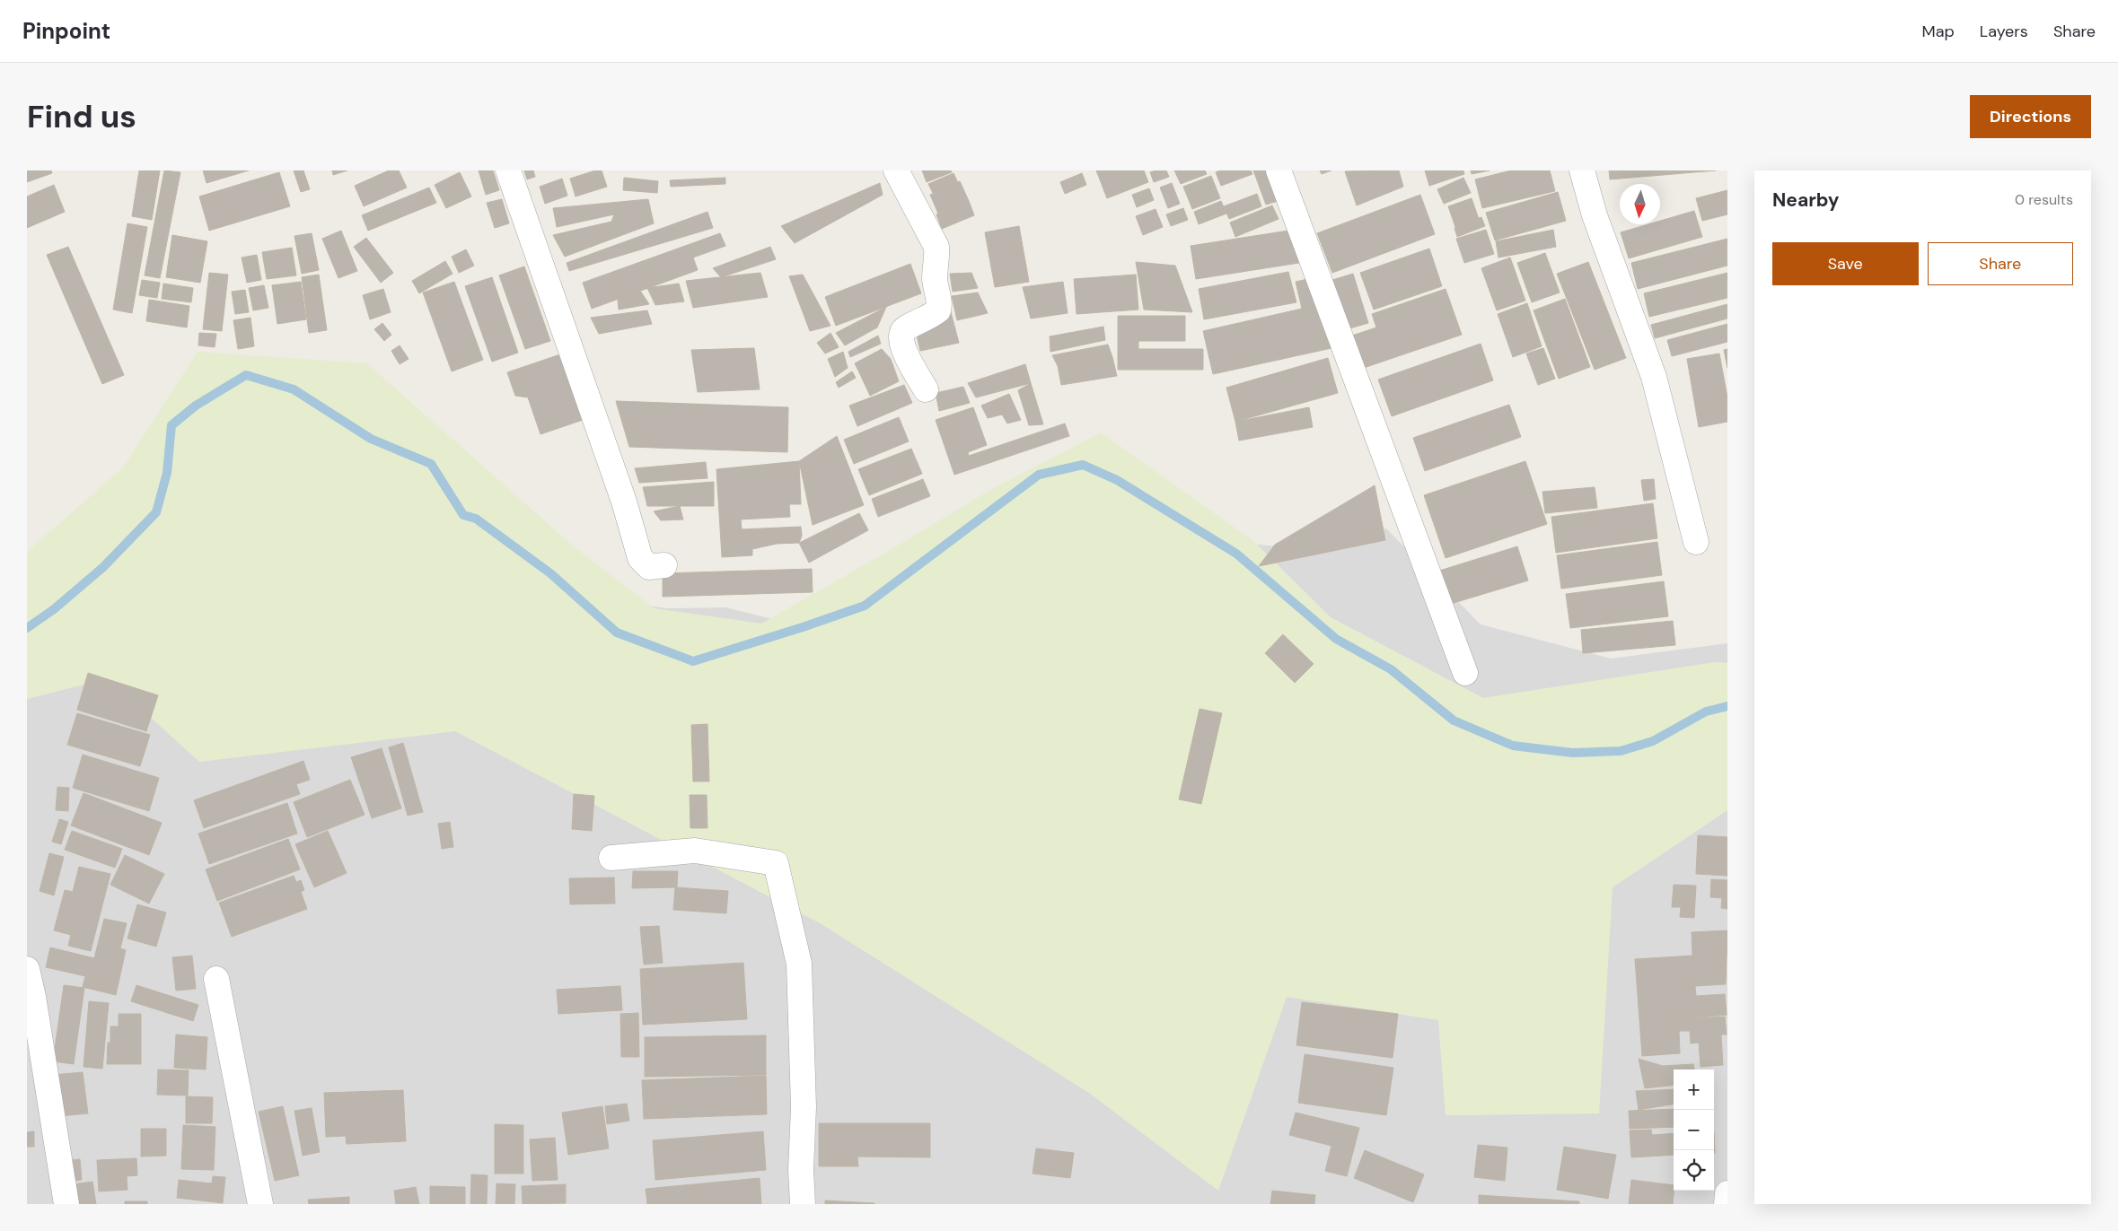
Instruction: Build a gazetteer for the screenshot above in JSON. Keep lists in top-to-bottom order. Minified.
{"north":"bottom","page":{"header":"Pinpoint","nav":["Map","Layers","Share"],"buttons":["Directions",["Save","Share"]],"title":"Find us","heading":["Nearby","0 results"],"map_buttons":["+","−"]}}
